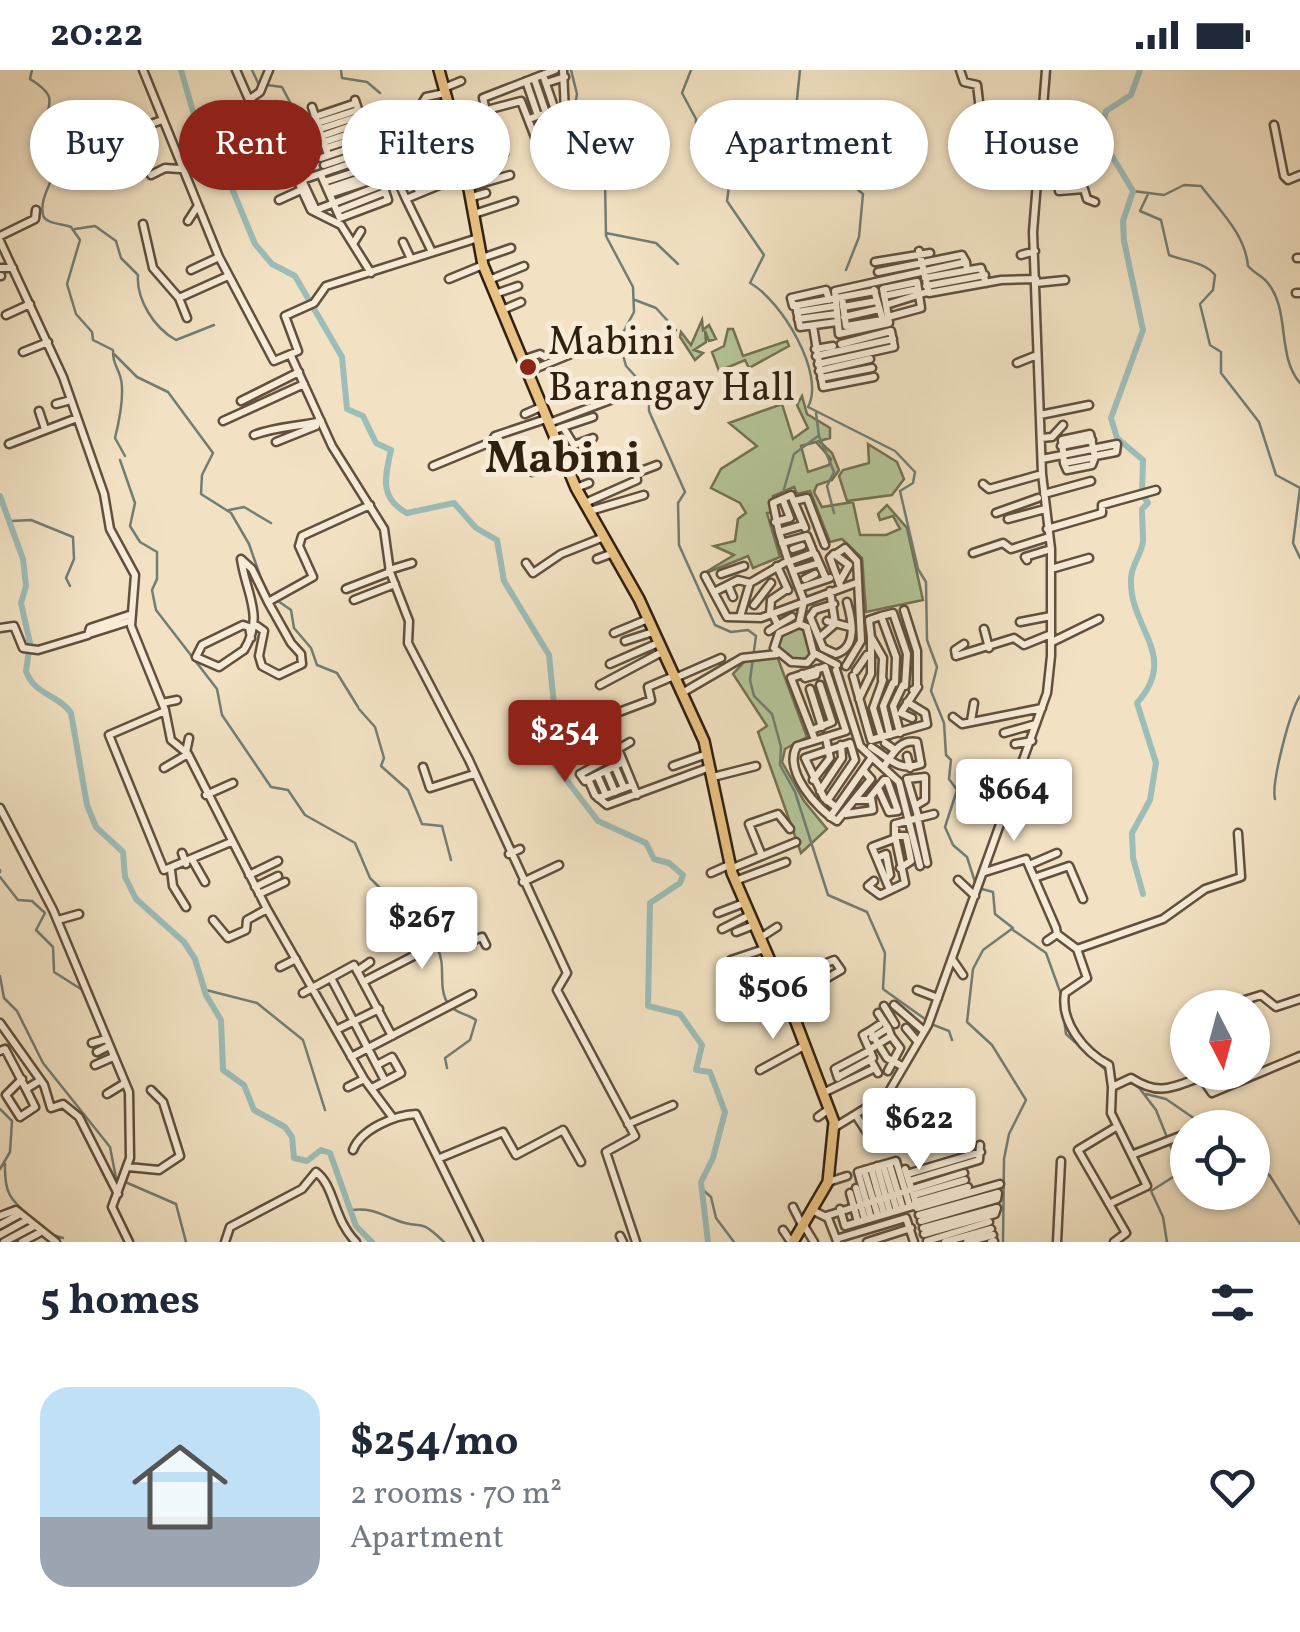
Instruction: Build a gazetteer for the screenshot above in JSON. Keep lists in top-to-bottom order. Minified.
{"districts":["Mabini"],"places":["Mabini Barangay Hall"],"north":"bottom","page":{"status":"20:22","chip":["Buy","Rent","Filters","New","Apartment","House"],"price":["$254","$664","$267","$506","$622"],"heading":"5 homes","list":[{"name":"$254/mo","note":"2 rooms · 70 m² · Apartment"}]}}
